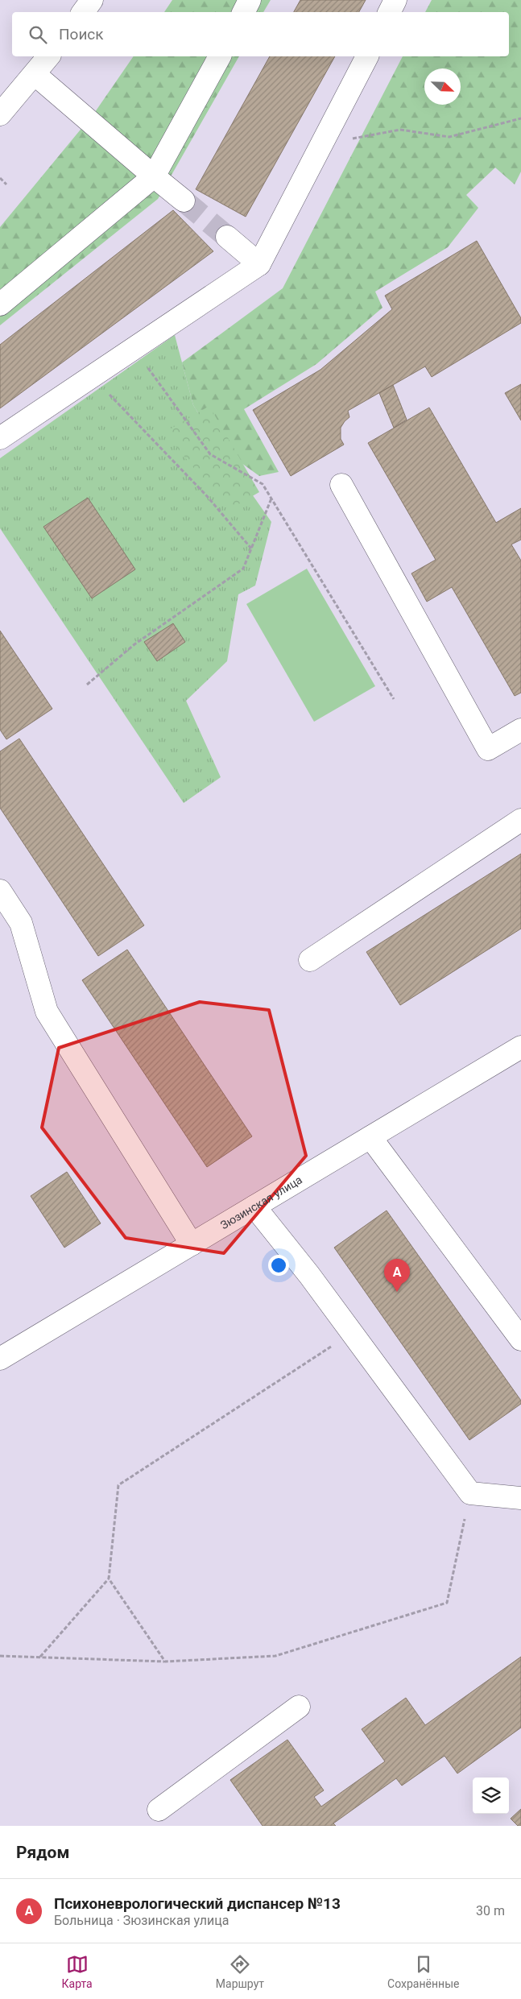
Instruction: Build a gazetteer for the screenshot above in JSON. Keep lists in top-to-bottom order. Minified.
{"streets":{"street":["Зюзинская улица"]},"north":"bottom right","page":{"search":"Поиск","pins":"A","heading":"Рядом","list":[{"mark":"A","name":"Психоневрологический диспансер №13","note":"Больница · Зюзинская улица","value":"30 m"}],"nav":["Карта","Маршрут","Сохранённые"]}}
